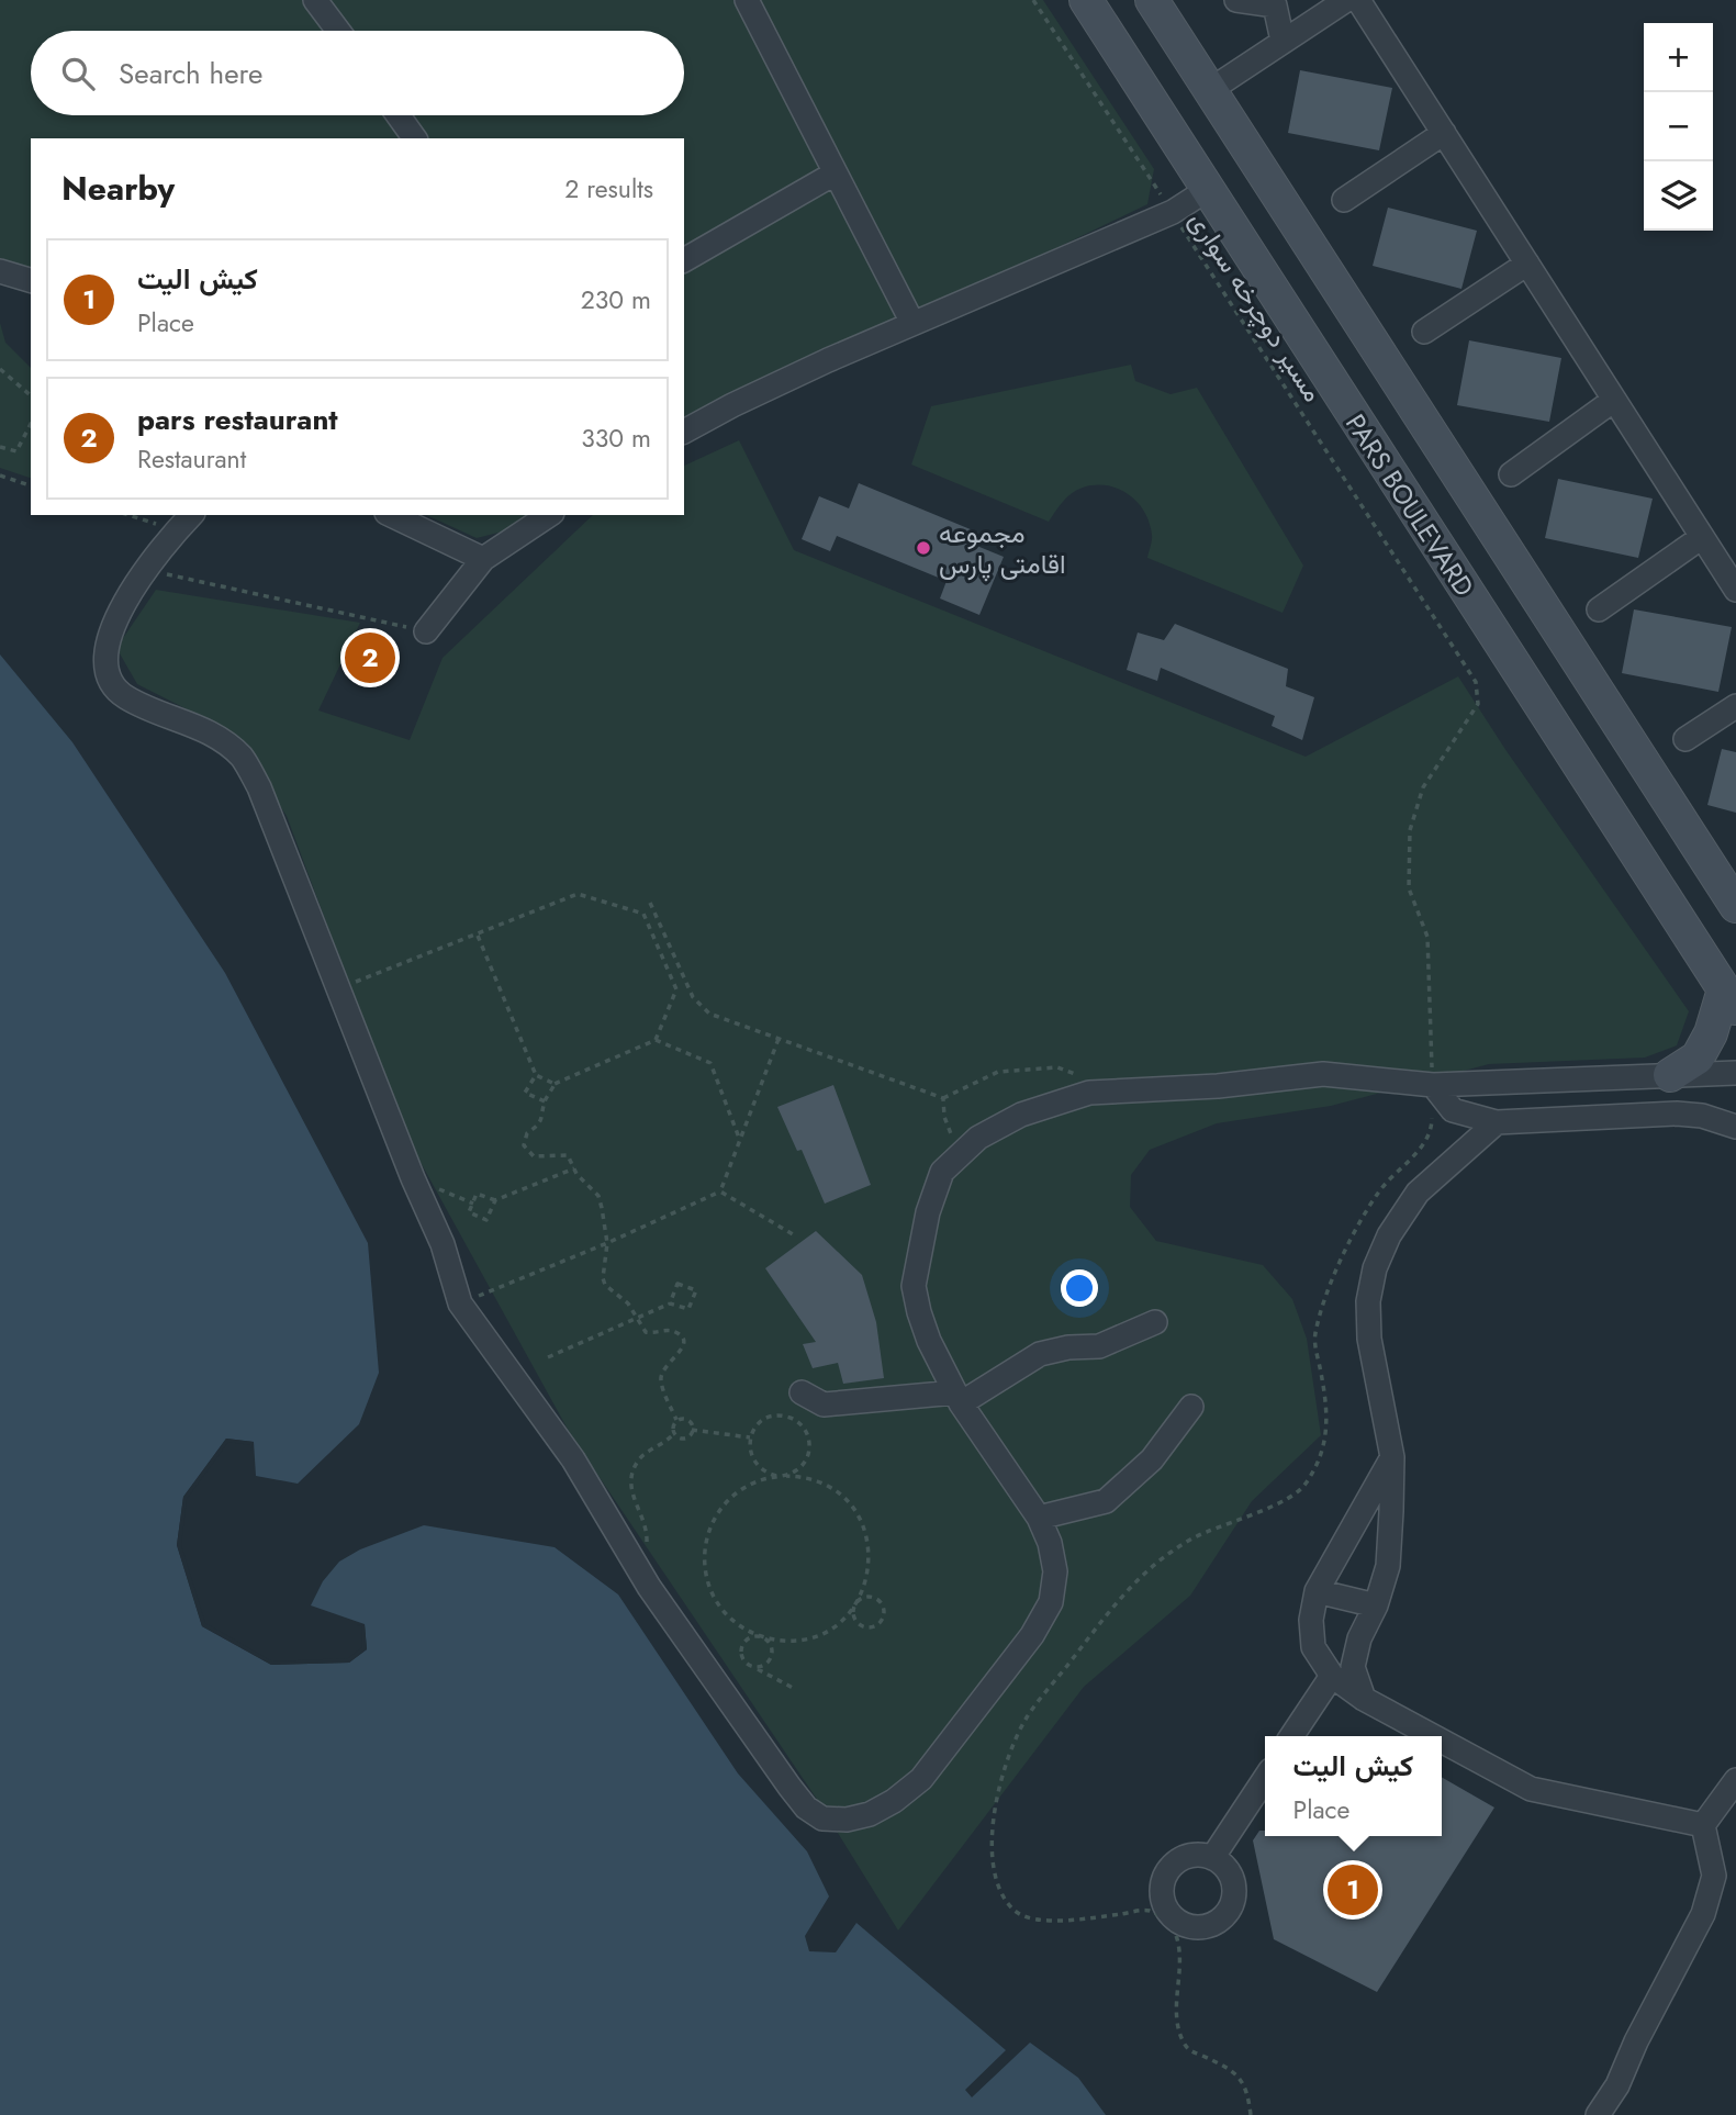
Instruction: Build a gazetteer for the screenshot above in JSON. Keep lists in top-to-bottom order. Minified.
{"streets":{"main road":["PARS BOULEVARD"],"path":["مسیر دوچرخه سواری"]},"places":["مجموعه اقامتی پارس"],"page":{"map_buttons":["+","−"],"search":"Search here","heading":["Nearby","2 results"],"list":[{"mark":"1","name":"کیش الیت","note":"Place","value":"230 m"},{"mark":"2","name":"pars restaurant","note":"Restaurant","value":"330 m"}],"pins":["2","1"],"popup":["کیش الیت","Place"]}}
